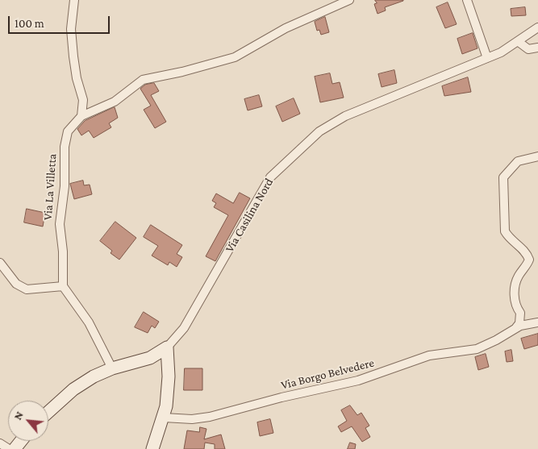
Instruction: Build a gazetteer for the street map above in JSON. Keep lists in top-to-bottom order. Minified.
{"streets":{"street":["Via La Villetta","Via Casilina Nord","Via Borgo Belvedere"]},"scale_bar":"100 m","north":"top left"}
